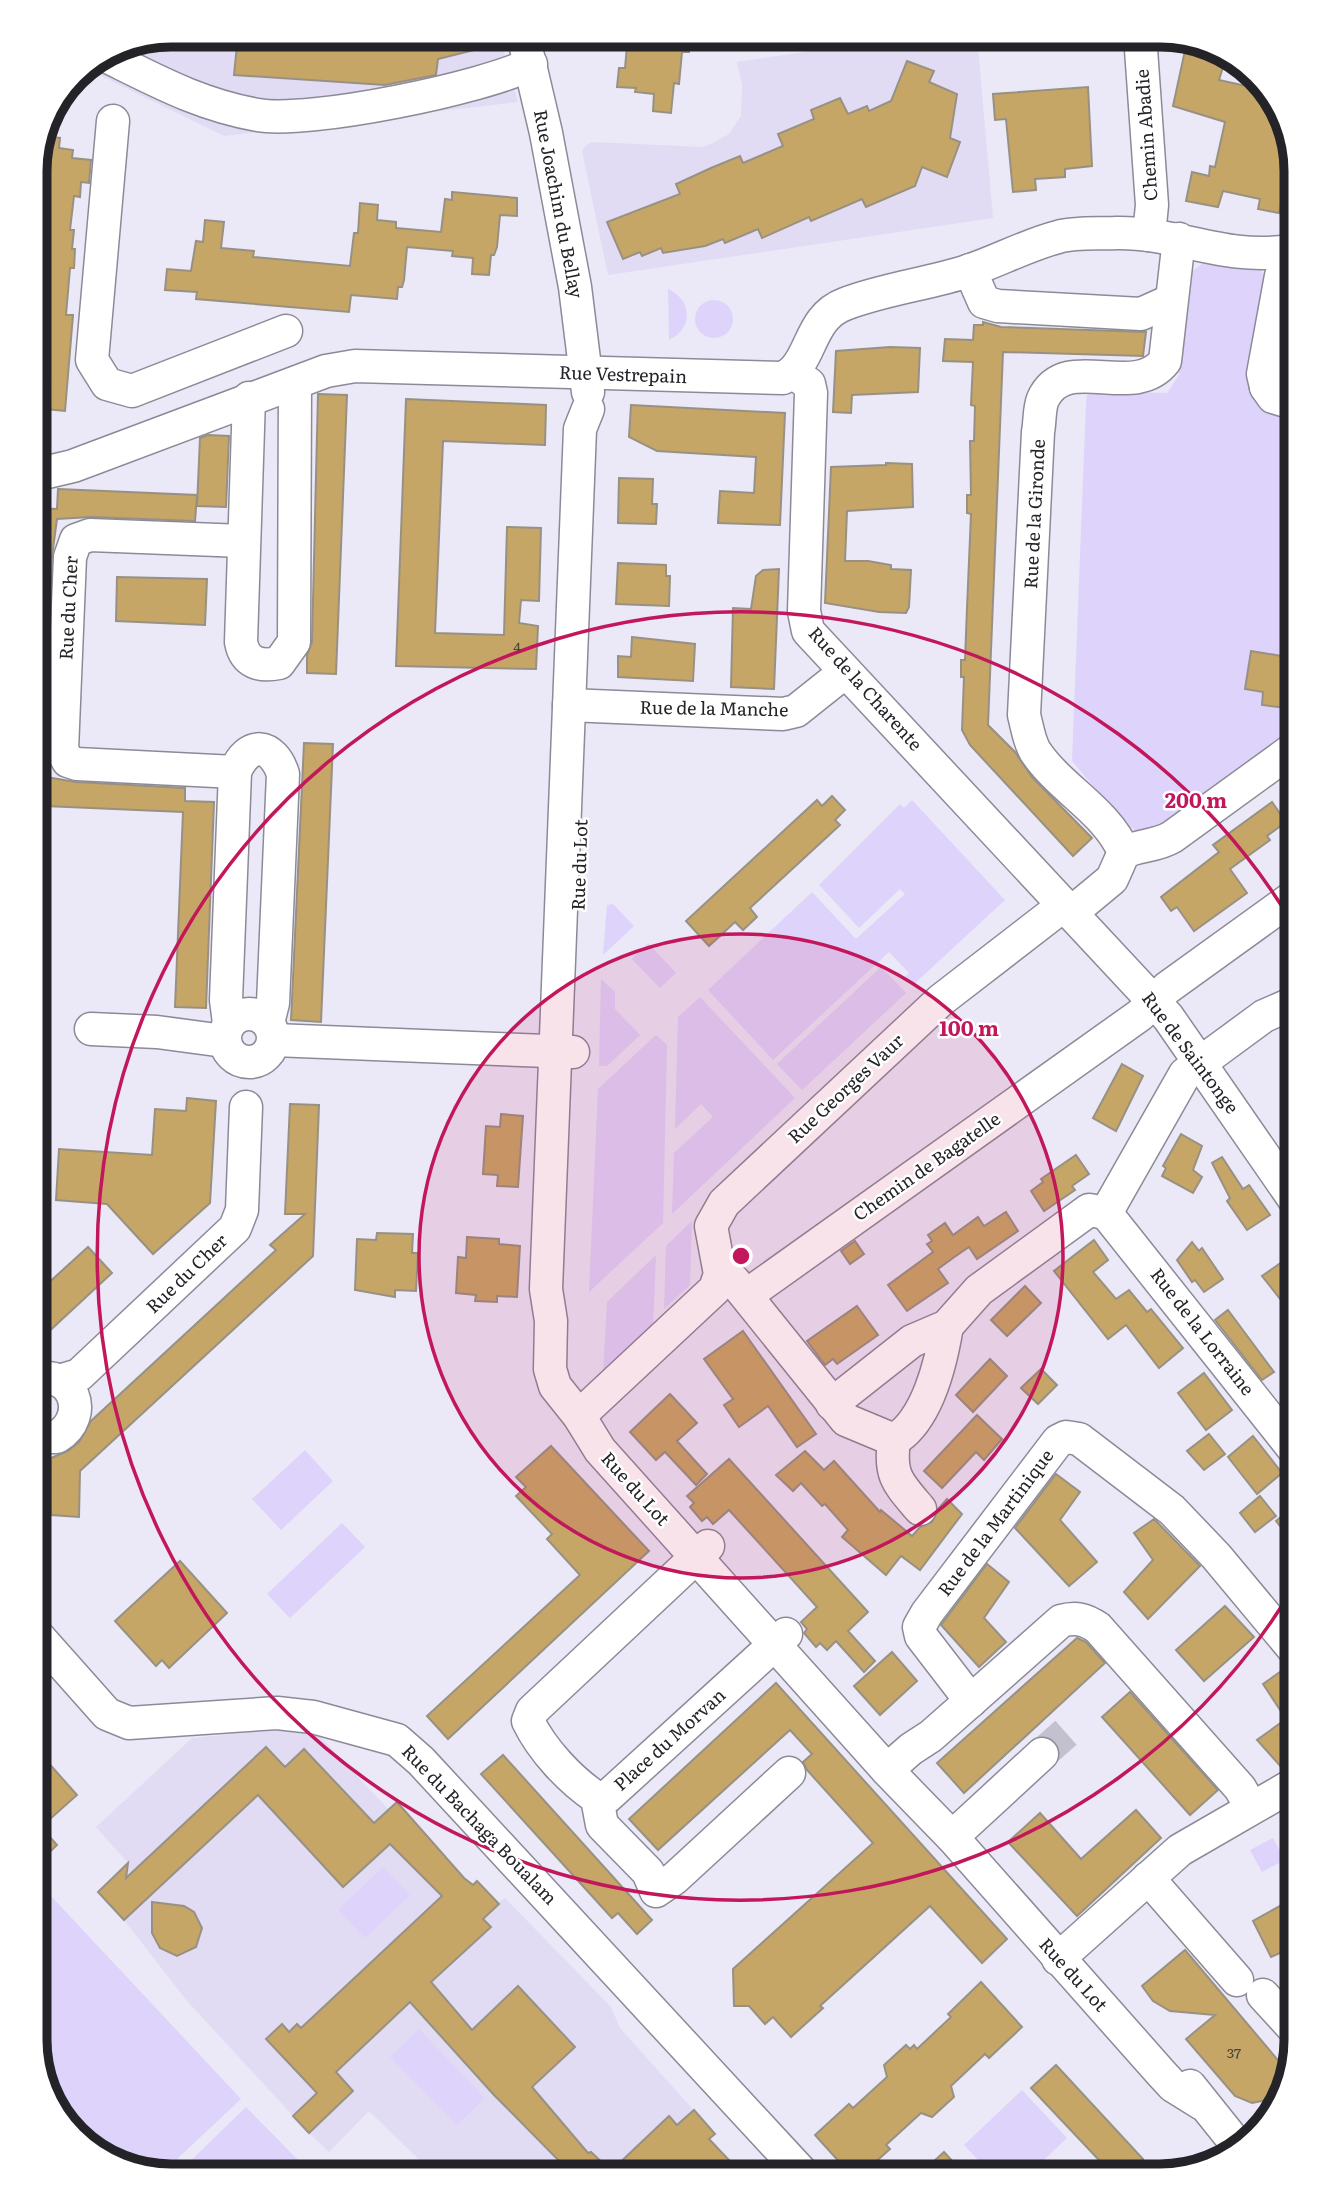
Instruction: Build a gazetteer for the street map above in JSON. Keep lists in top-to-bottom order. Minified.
{"streets":{"street":["Chemin Abadie","Rue Joachim du Bellay","Rue Vestrepain","Rue de la Gironde","Rue du Cher","Rue de la Charente","Rue de la Manche","Rue du Lot","Rue de Saintonge","Rue Georges Vaur","Chemin de Bagatelle","Rue de la Lorraine","Rue de la Martinique","Place du Morvan","Rue du Bachaga Boualam"]},"crossings":[["Chemin Abadie","Rue de la Gironde"],["Rue Joachim du Bellay","Rue Vestrepain"],["Rue Joachim du Bellay","Rue du Lot"],["Rue Vestrepain","Rue de la Charente"],["Rue Vestrepain","Rue du Lot"],["Rue de la Gironde","Rue Georges Vaur"],["Rue de la Charente","Rue de la Manche"],["Rue de la Charente","Rue de Saintonge"],["Rue de la Charente","Rue Georges Vaur"],["Rue de la Manche","Rue du Lot"],["Rue du Lot","Place du Morvan"],["Rue de Saintonge","Rue Georges Vaur"],["Rue de Saintonge","Chemin de Bagatelle"]],"house_numbers":["4","37"],"rings":["200 m","100 m"]}
